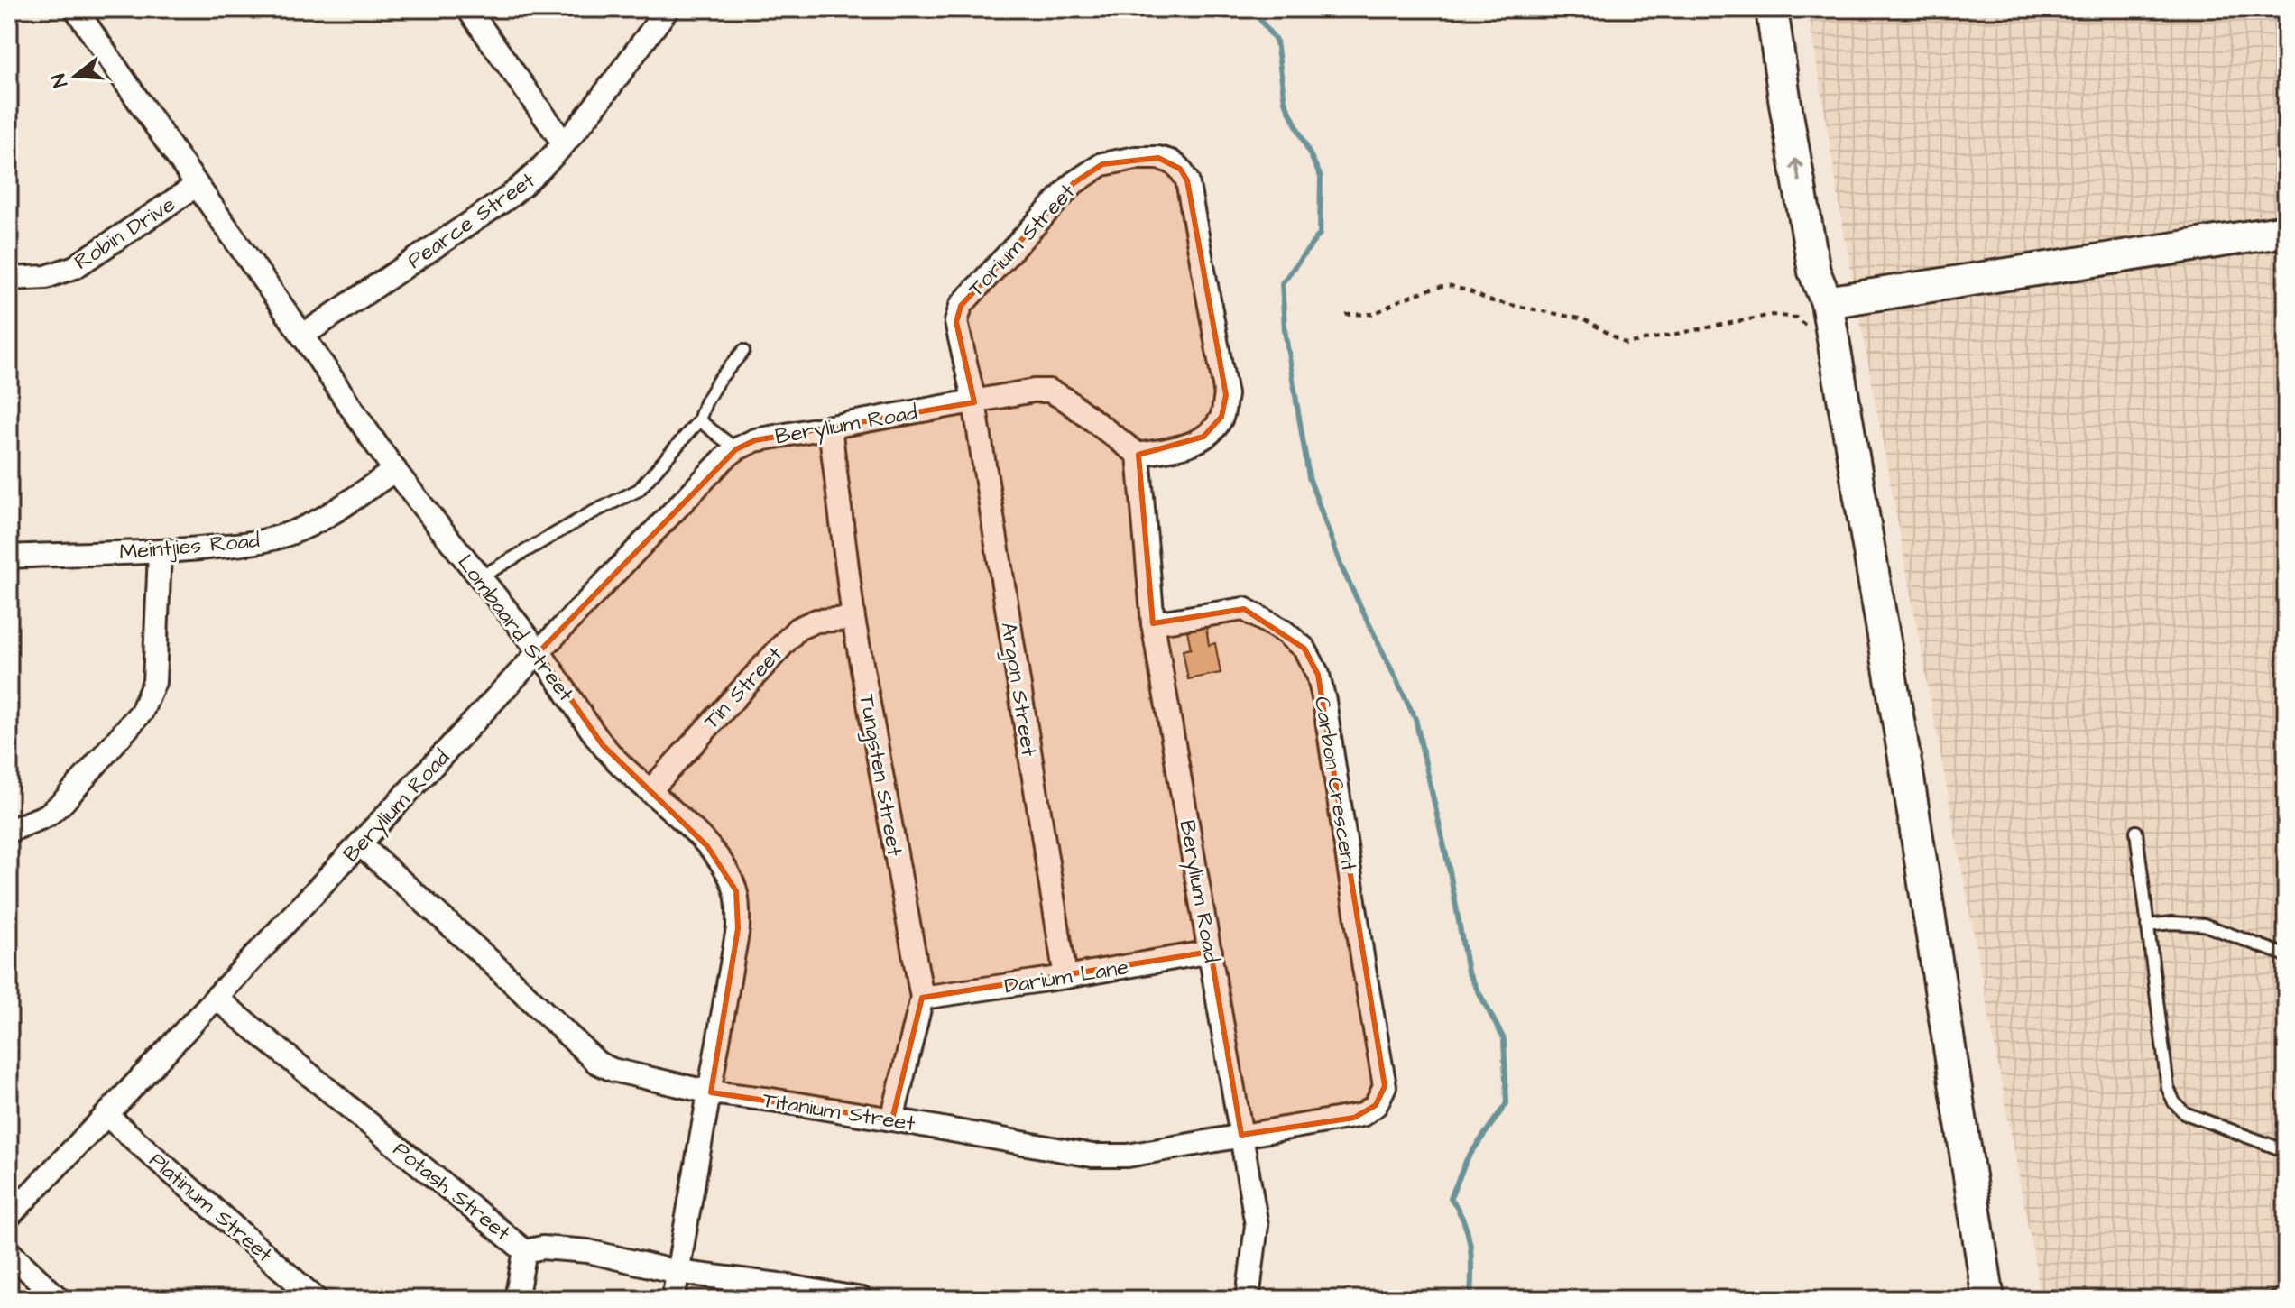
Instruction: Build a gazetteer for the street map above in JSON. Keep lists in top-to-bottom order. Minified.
{"streets":{"street":["Pearce Street","Robin Drive","Torium Street","Berylium Road","Meintjies Road","Lombaard Street","Tin Street","Argon Street","Tungsten Street","Carbon Crescent","Darium Lane","Titanium Street","Potash Street","Platinum Street"]},"crossings":[["Pearce Street","Lombaard Street"],["Robin Drive","Lombaard Street"],["Torium Street","Berylium Road"],["Torium Street","Argon Street"],["Berylium Road","Lombaard Street"],["Berylium Road","Argon Street"],["Berylium Road","Tungsten Street"],["Berylium Road","Carbon Crescent"],["Berylium Road","Darium Lane"],["Berylium Road","Titanium Street"],["Berylium Road","Potash Street"],["Berylium Road","Platinum Street"],["Meintjies Road","Lombaard Street"],["Lombaard Street","Tin Street"],["Lombaard Street","Titanium Street"],["Lombaard Street","Potash Street"],["Tin Street","Tungsten Street"],["Argon Street","Darium Lane"],["Tungsten Street","Darium Lane"],["Tungsten Street","Titanium Street"],["Carbon Crescent","Titanium Street"]],"north":"left"}
